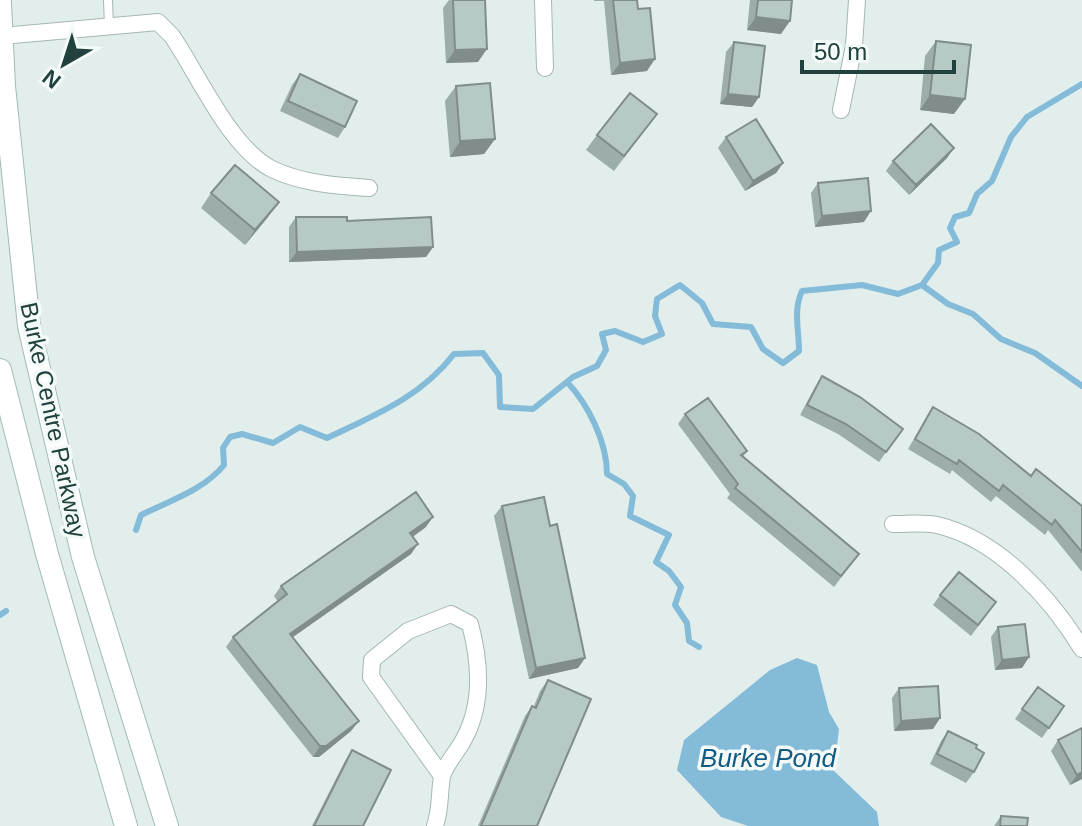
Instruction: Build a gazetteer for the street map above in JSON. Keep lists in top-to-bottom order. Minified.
{"streets":{"main road":["Burke Centre Parkway"]},"water":["Burke Pond"],"scale_bar":"50 m","north":"bottom left"}
